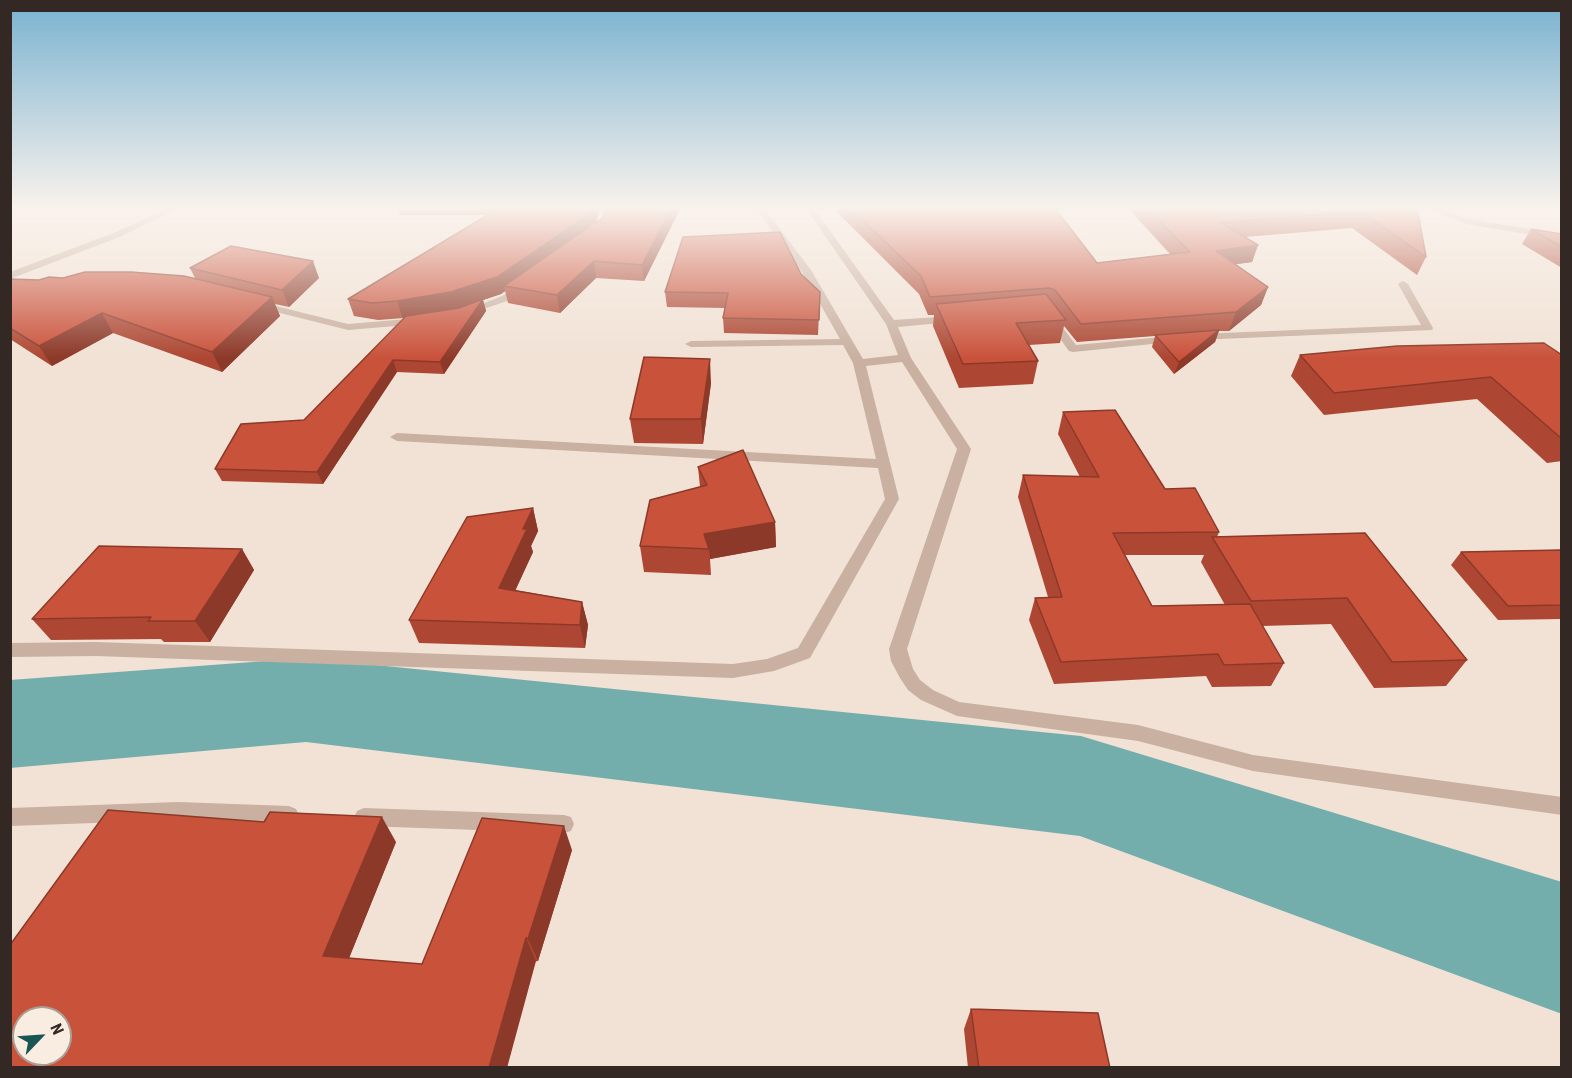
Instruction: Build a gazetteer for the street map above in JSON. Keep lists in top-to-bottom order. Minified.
{"north":"top right"}
